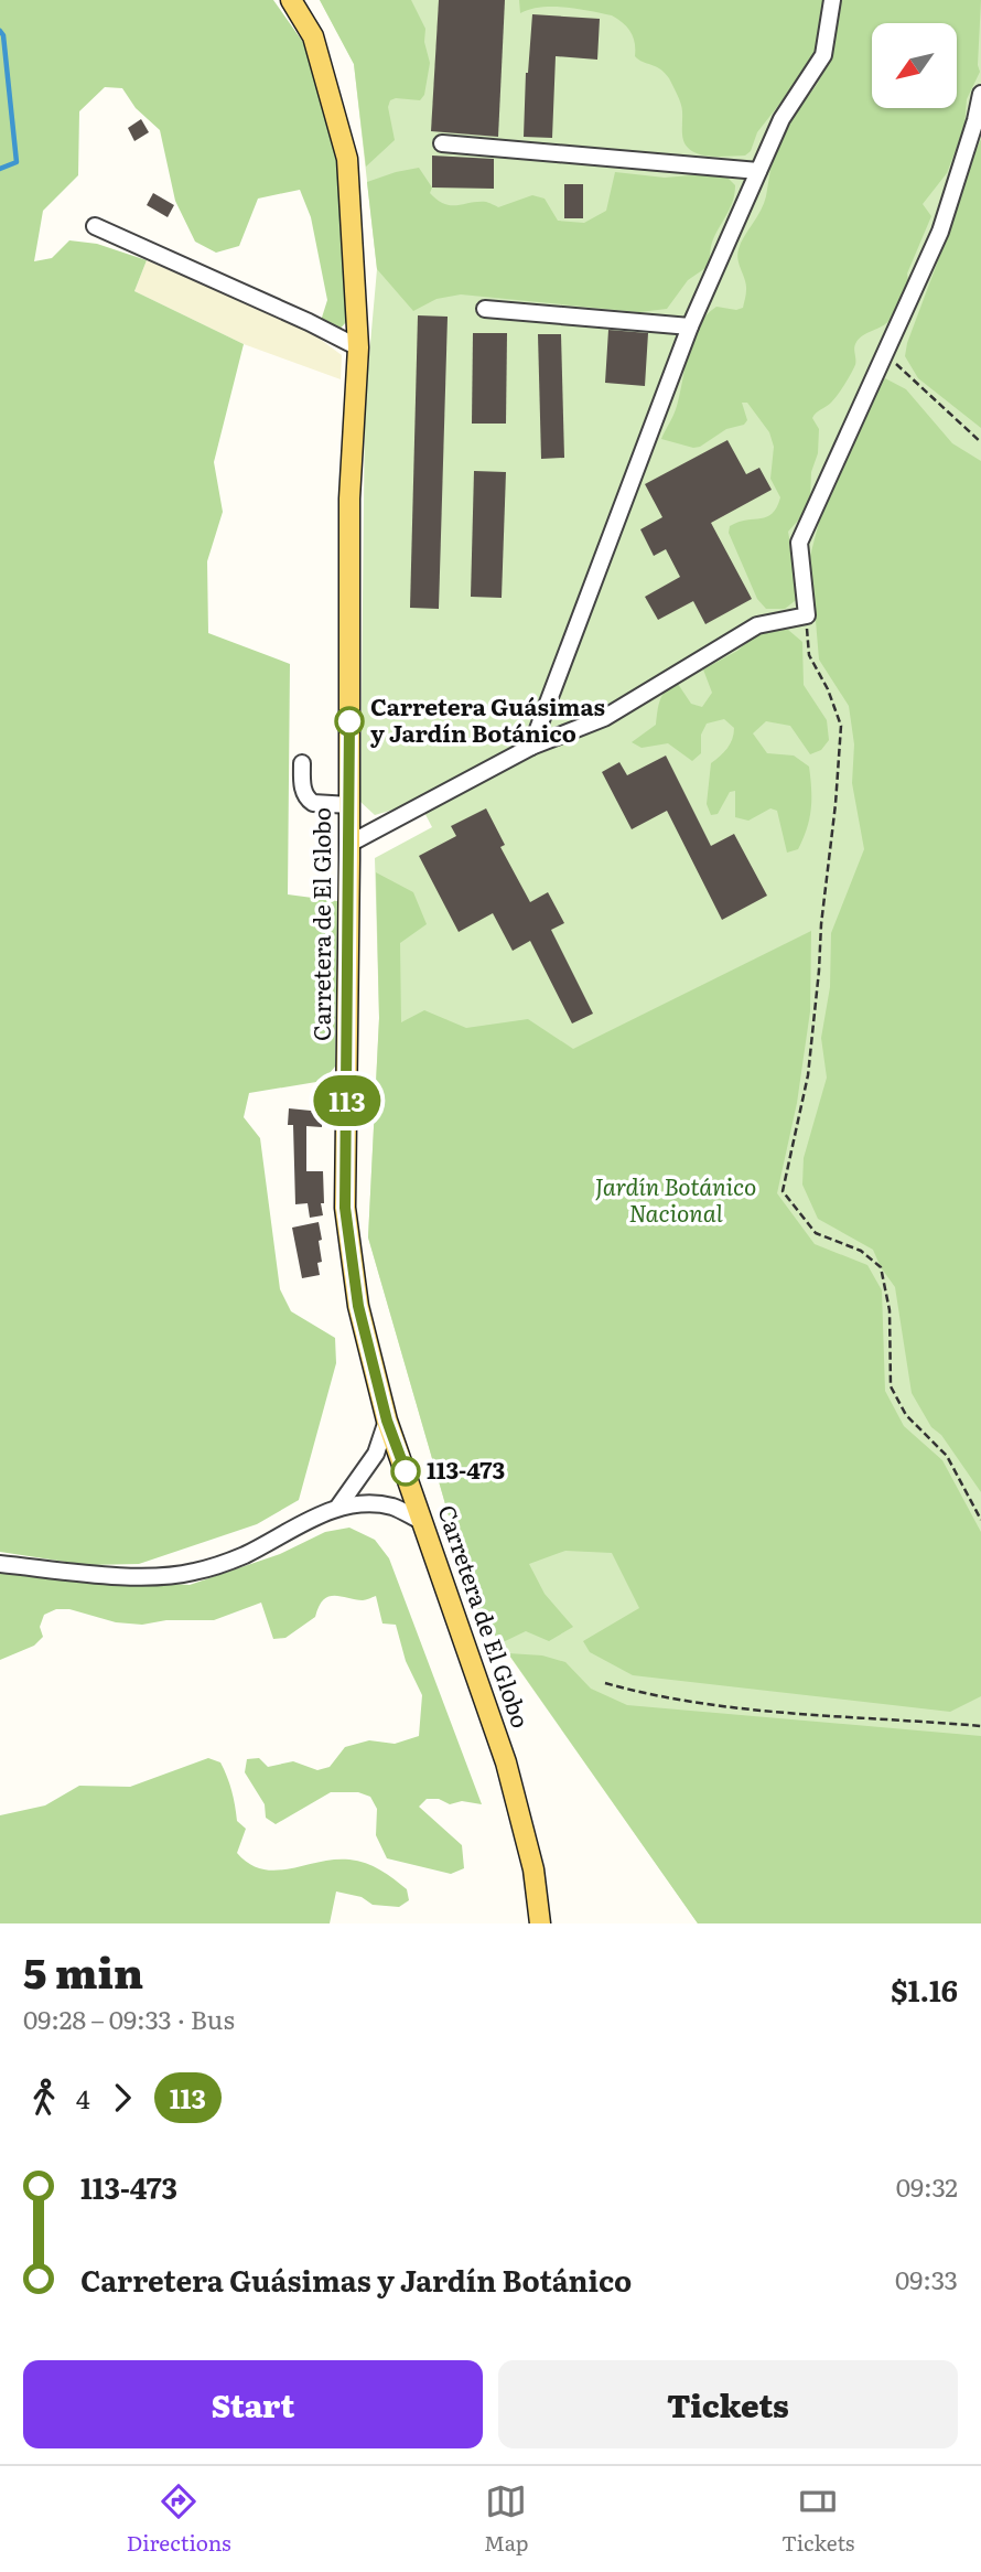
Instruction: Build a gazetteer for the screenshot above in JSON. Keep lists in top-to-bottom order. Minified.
{"streets":{"main road":["Carretera de El Globo"]},"parks":["Jardín Botánico Nacional"],"places":["Carretera Guásimas y Jardín Botánico","113-473"],"lines":["bus line 113"],"north":"bottom left","page":{"on_map":"113","heading":["5 min","09:28 – 09:33 · Bus","$1.16"],"legs":["4","113"],"list":[{"name":"113-473","value":"09:32"},{"name":"Carretera Guásimas y Jardín Botánico","value":"09:33"}],"buttons":["Start","Tickets"],"tabs":["Directions","Map","Tickets"]}}
